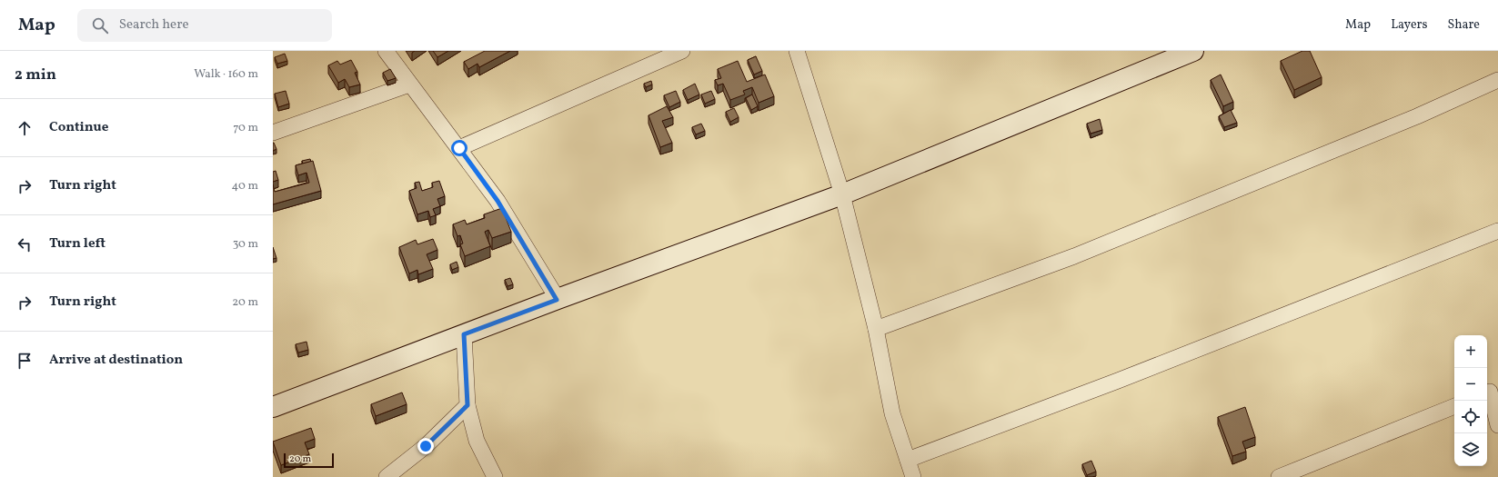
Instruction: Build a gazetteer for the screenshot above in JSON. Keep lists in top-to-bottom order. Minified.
{"scale_bar":"20 m","page":{"header":"Map","search":"Search here","nav":["Map","Layers","Share"],"heading":["2 min","Walk · 160 m"],"list":[["Continue","70 m"],["Turn right","40 m"],["Turn left","30 m"],["Turn right","20 m"],"Arrive at destination"],"map_buttons":["+","−"],"scale":"20 m"}}
